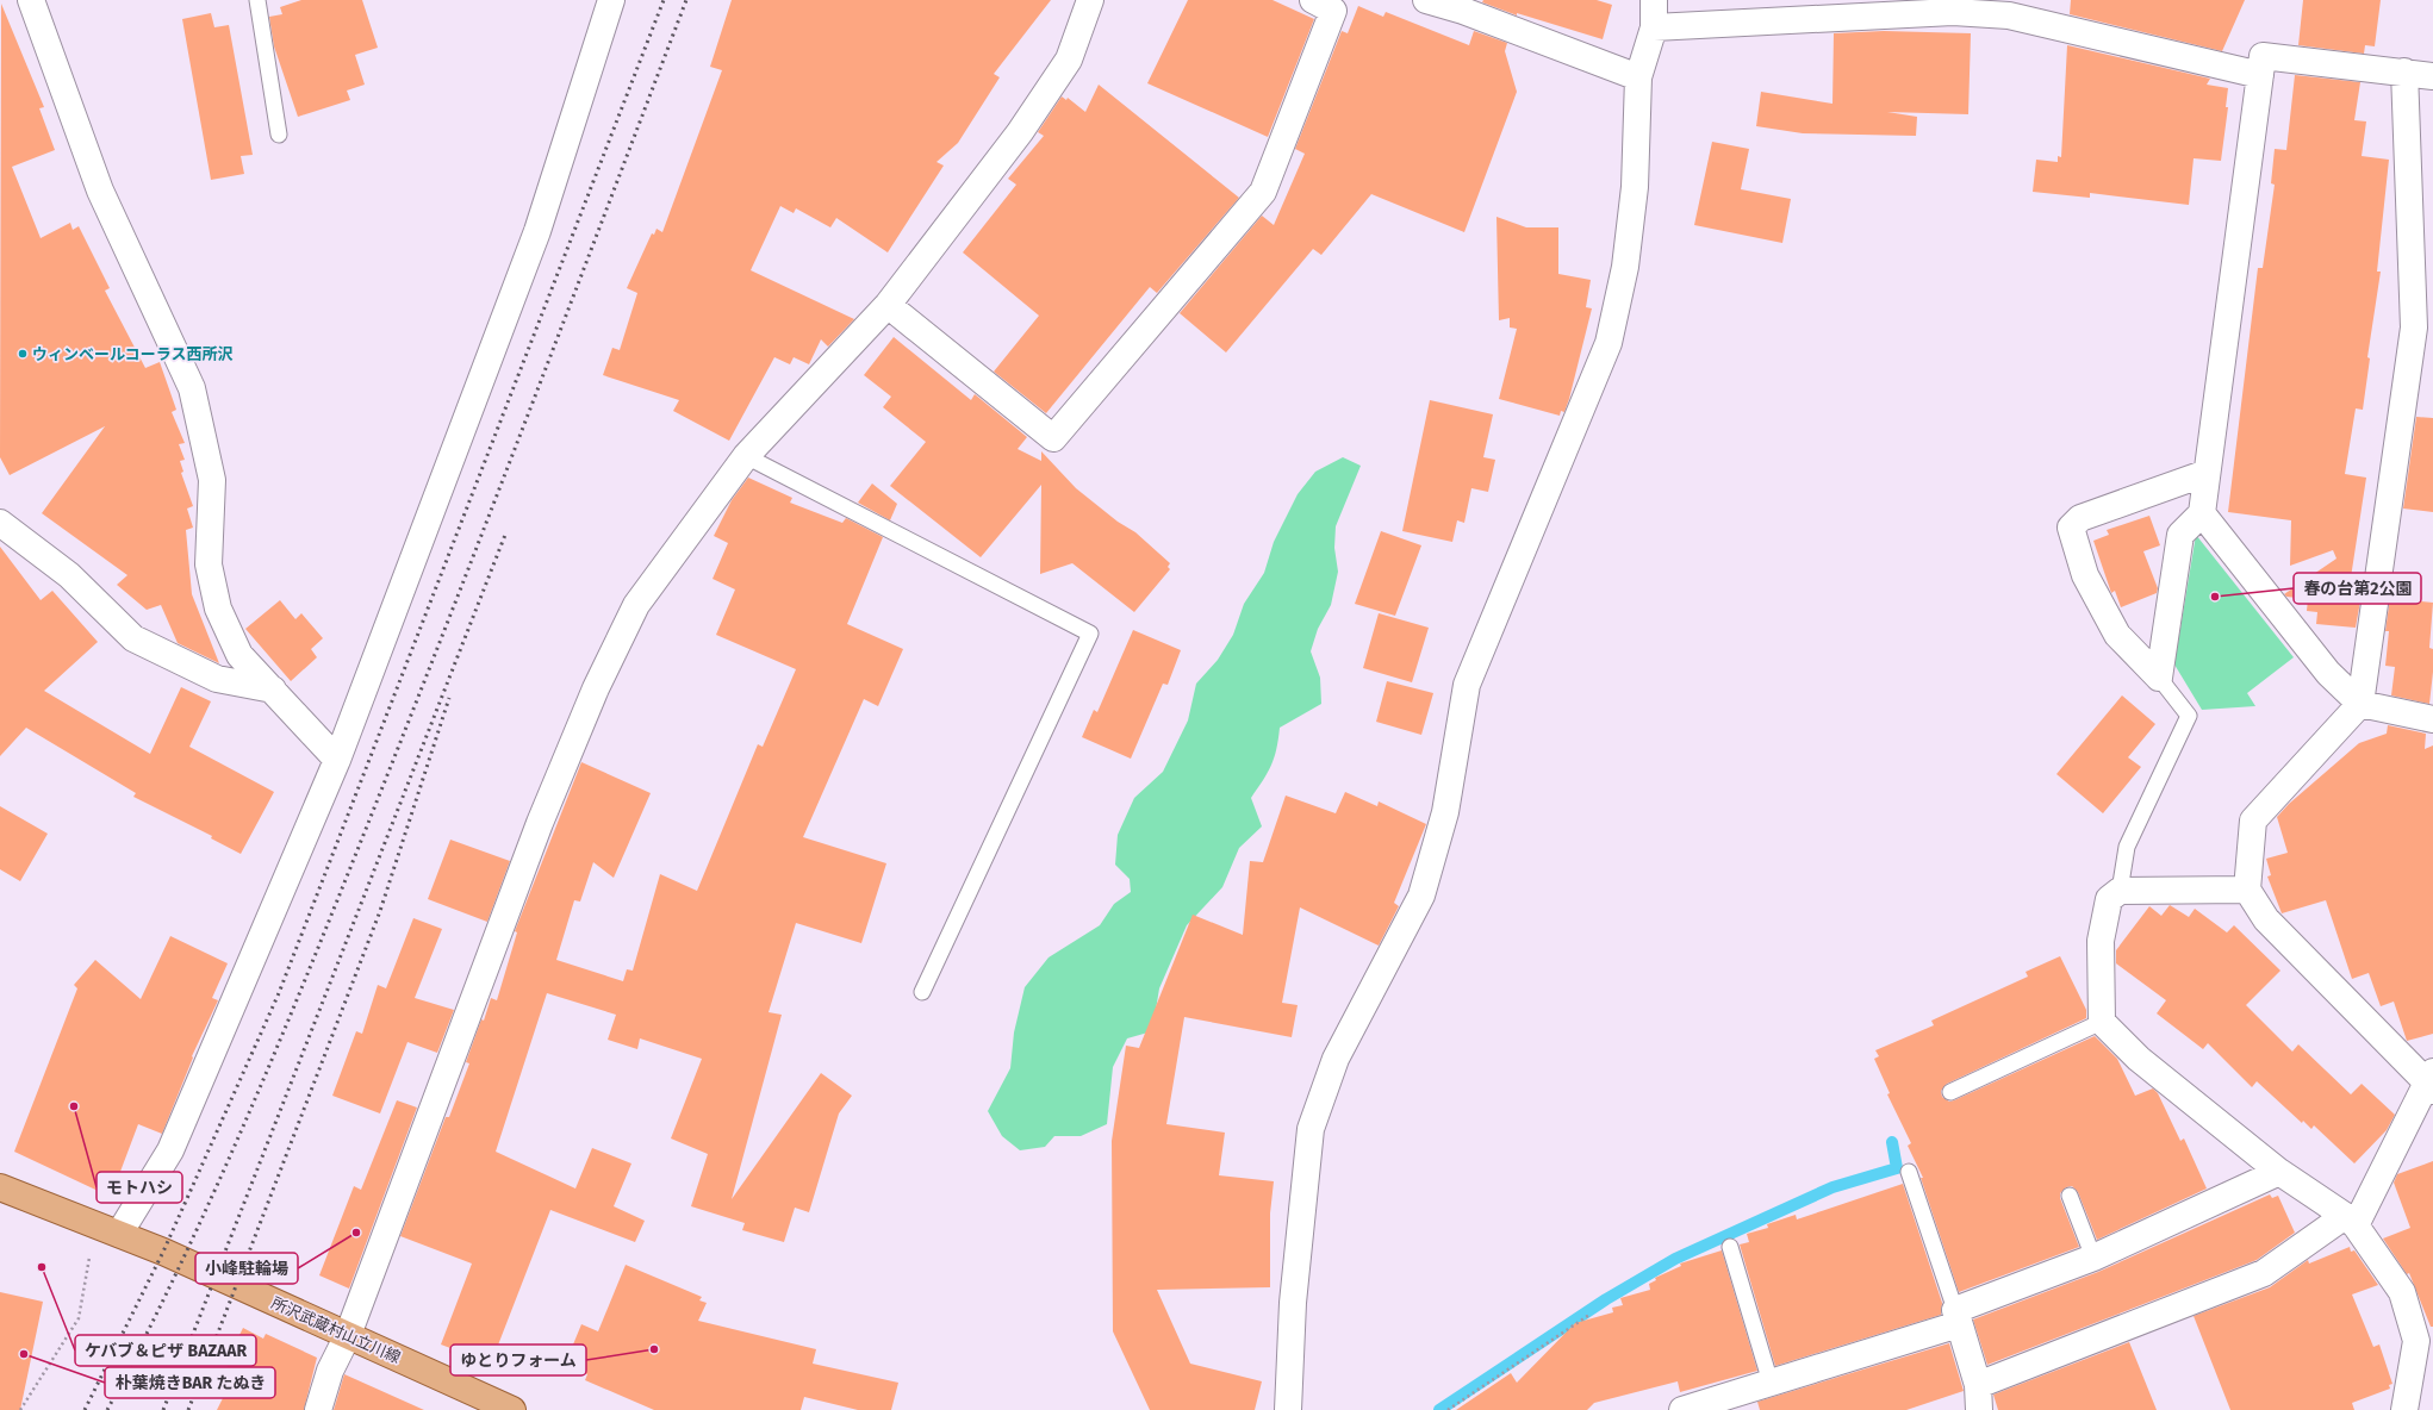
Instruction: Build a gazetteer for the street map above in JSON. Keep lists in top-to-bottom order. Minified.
{"streets":{"main road":["所沢武蔵村山立川線"]},"places":["ウィンベールコーラス西所沢","春の台第2公園","モトハシ","小峰駐輪場","ケバブ＆ピザ BAZAAR","ゆとりフォーム","朴葉焼きBAR たぬき"]}
